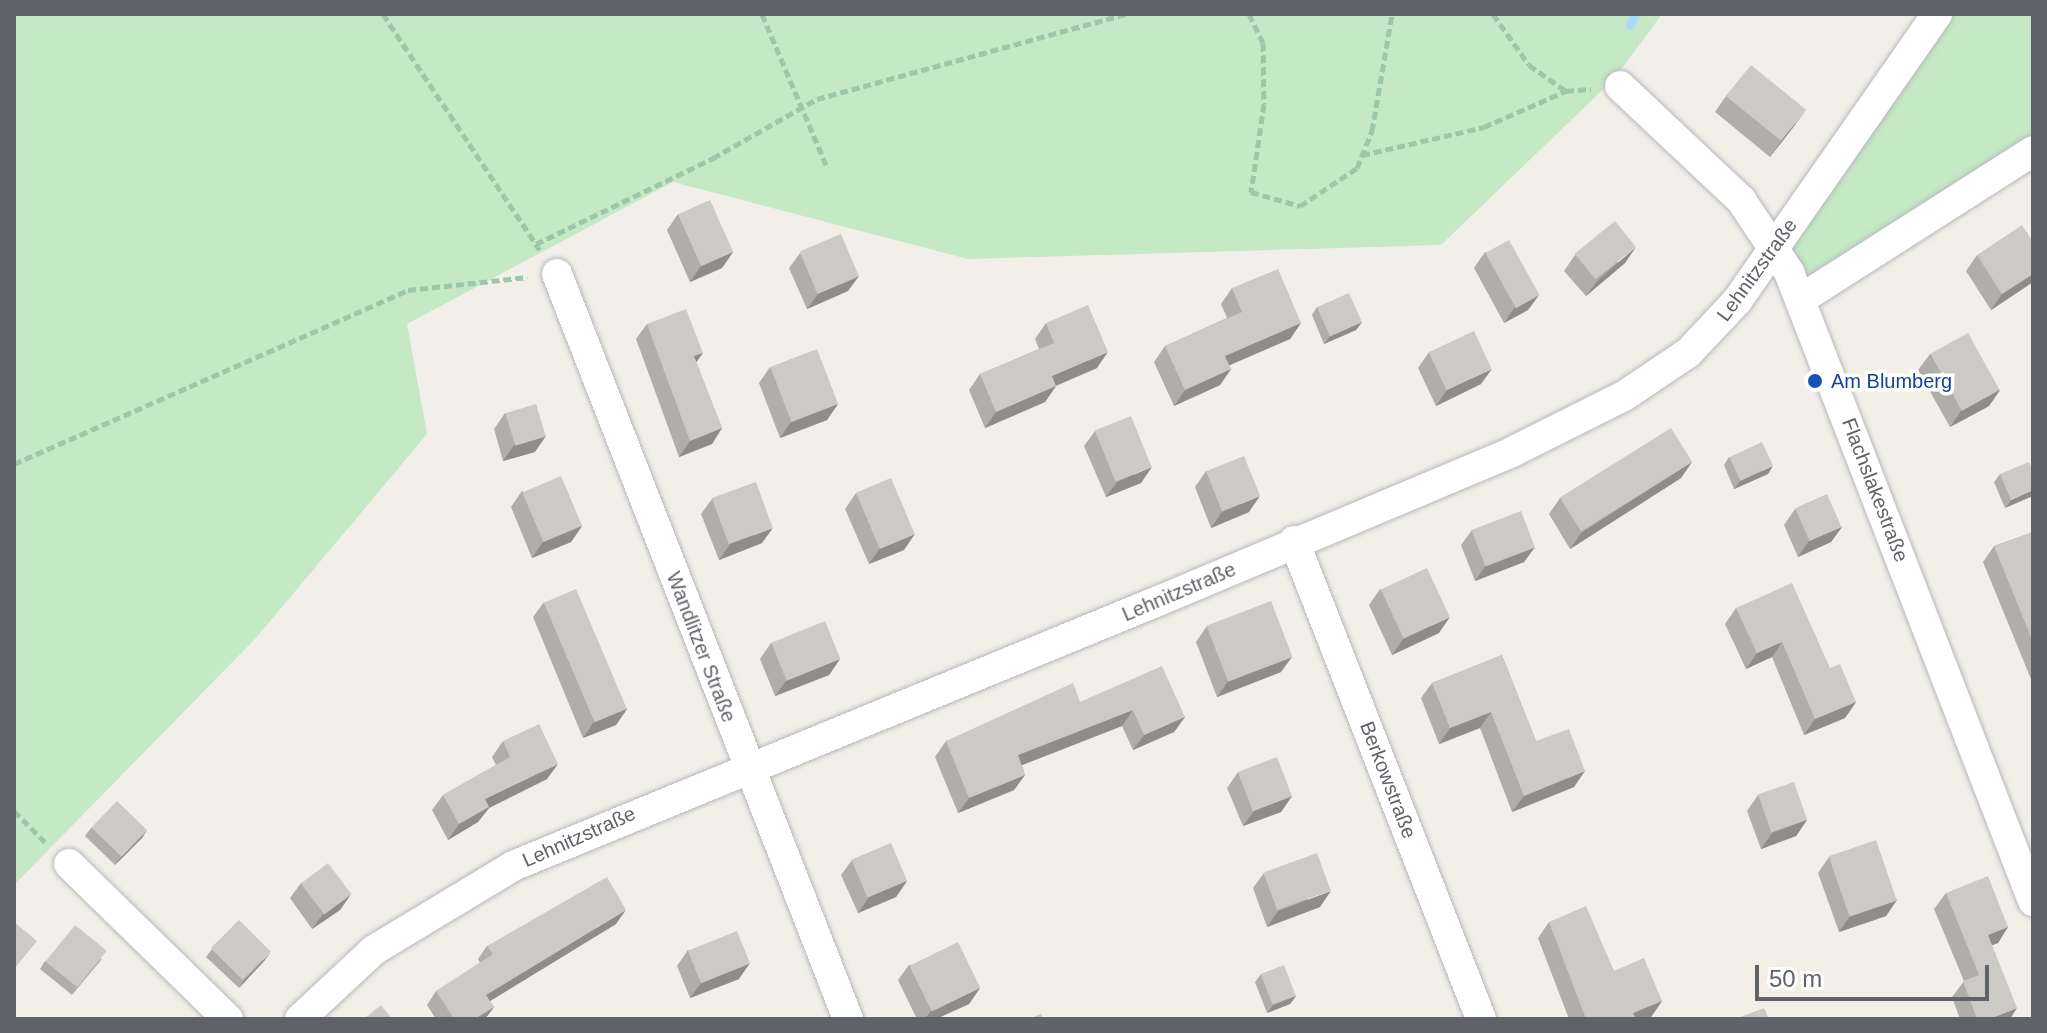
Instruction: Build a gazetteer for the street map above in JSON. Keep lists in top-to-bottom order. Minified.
{"streets":{"street":["Lehnitzstraße","Flachslakestraße","Wandlitzer Straße","Berkowstraße"]},"crossings":[["Lehnitzstraße","Flachslakestraße"],["Lehnitzstraße","Wandlitzer Straße"],["Lehnitzstraße","Berkowstraße"]],"places":["Am Blumberg"],"scale_bar":"50 m"}
